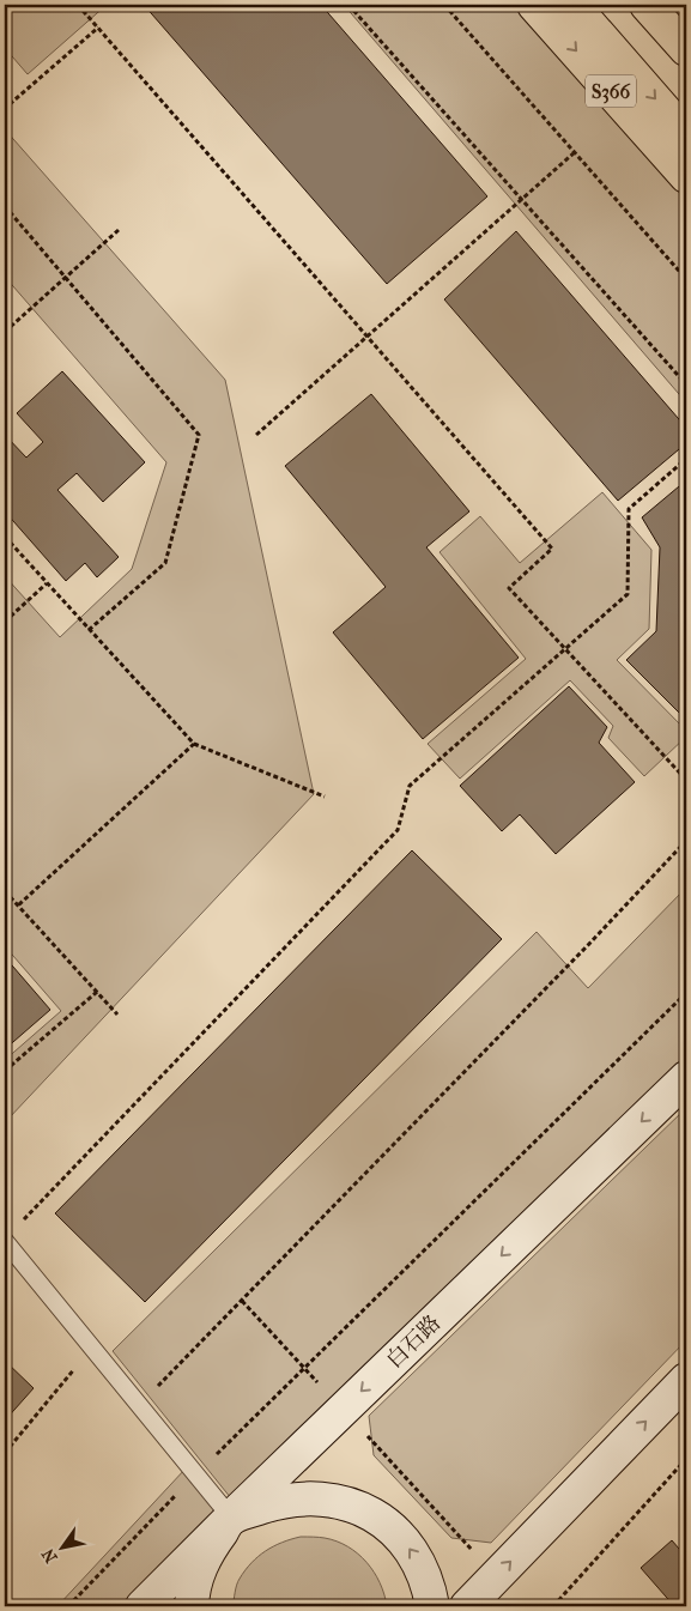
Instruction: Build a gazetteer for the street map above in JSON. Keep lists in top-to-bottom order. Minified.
{"streets":{"main road":["S366","白石路"]},"north":"bottom left"}
